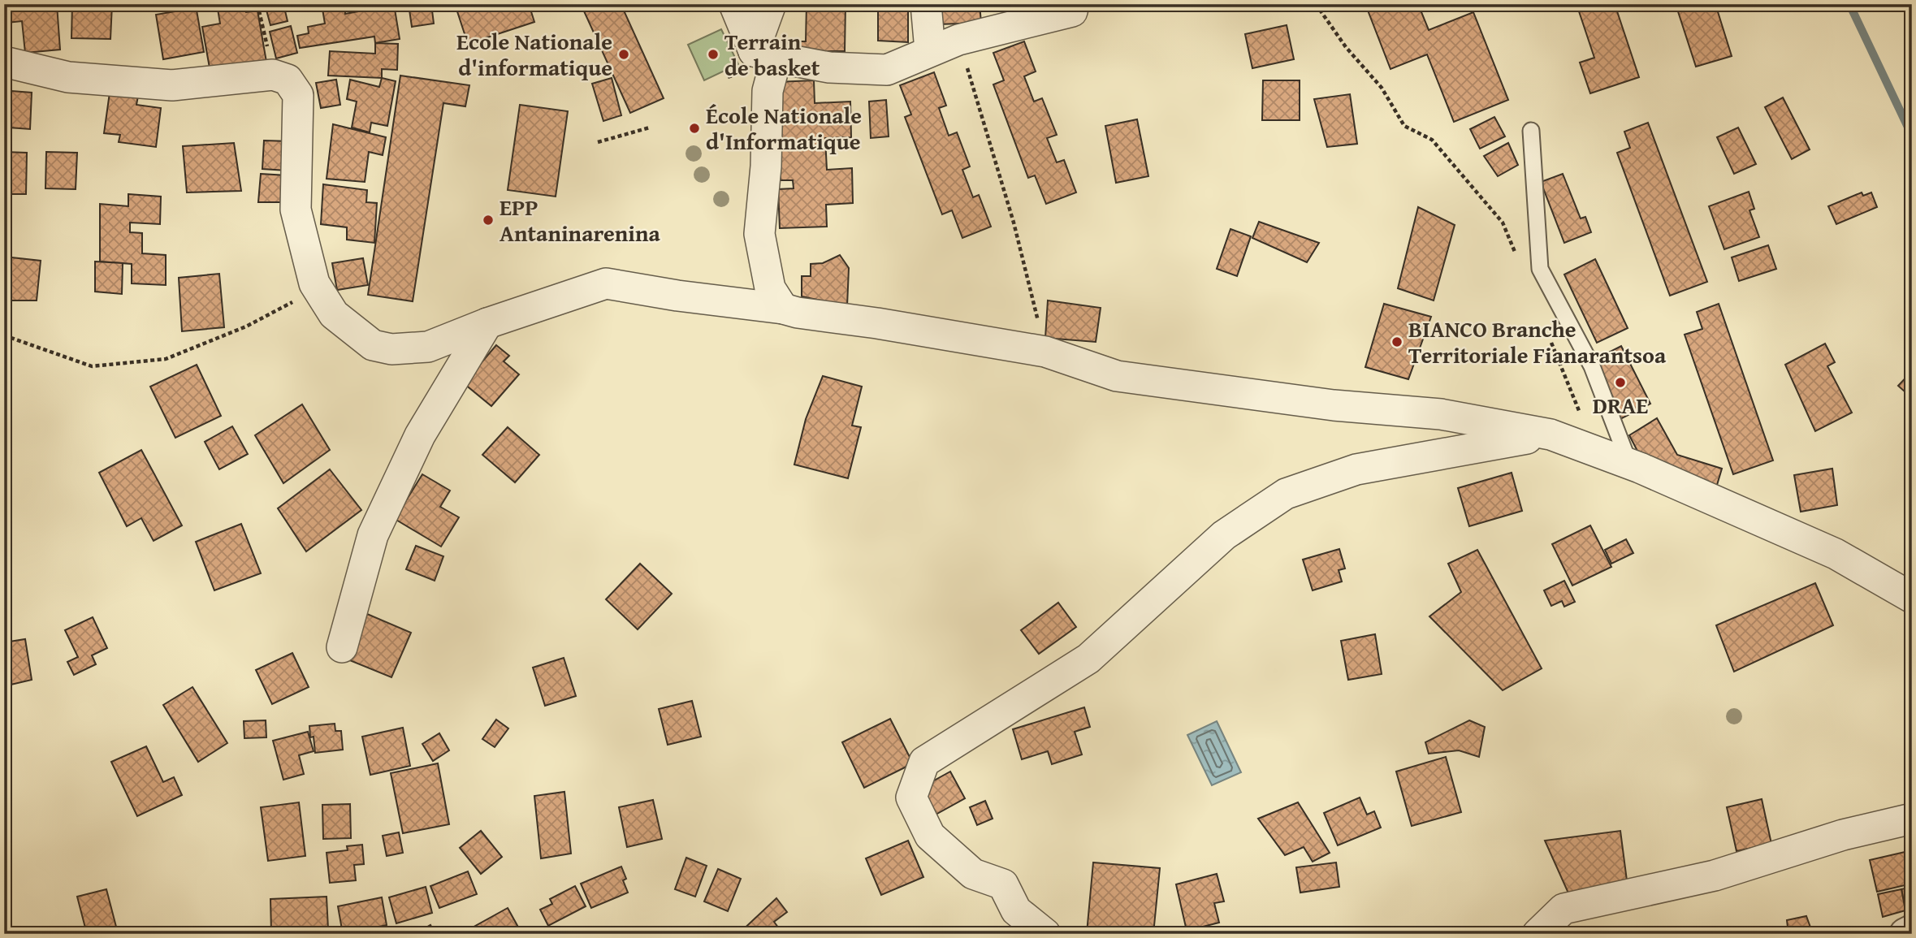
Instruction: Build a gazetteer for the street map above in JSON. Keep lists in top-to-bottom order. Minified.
{"places":["Ecole Nationale d'informatique","Terrain de basket","École Nationale d'Informatique","EPP Antaninarenina","BIANCO Branche Territoriale Fianarantsoa","DRAE"]}
